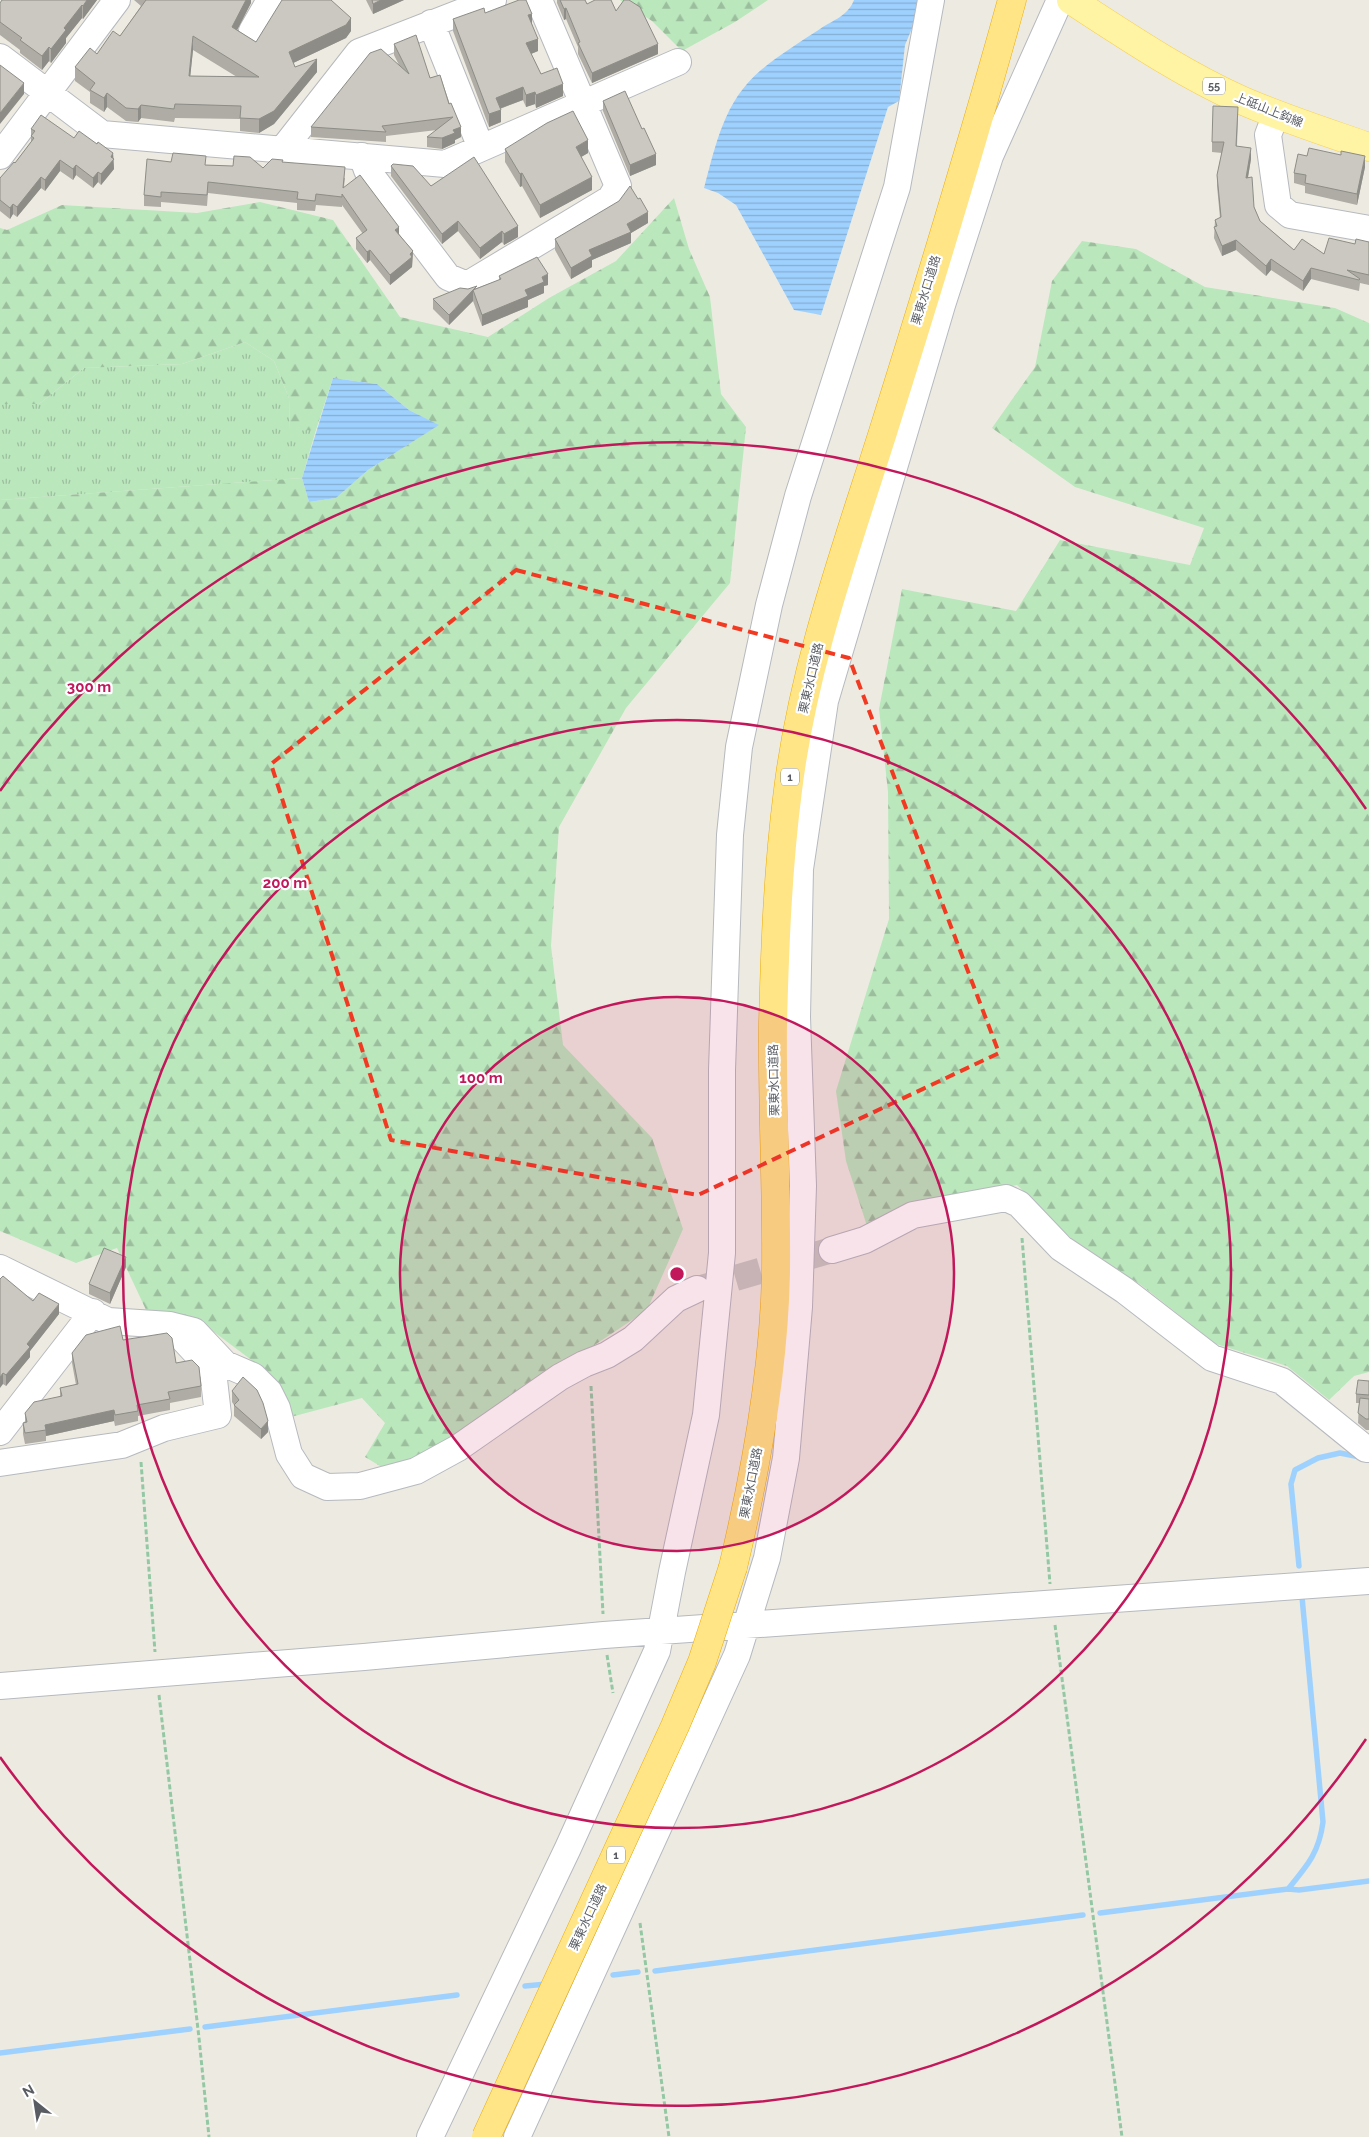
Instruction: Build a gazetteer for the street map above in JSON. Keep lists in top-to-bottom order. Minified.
{"streets":{"highway":["栗東水口道路","1"],"main road":["55","上砥山上鈎線"]},"north":"top left","rings":["300 m","200 m","100 m"]}
